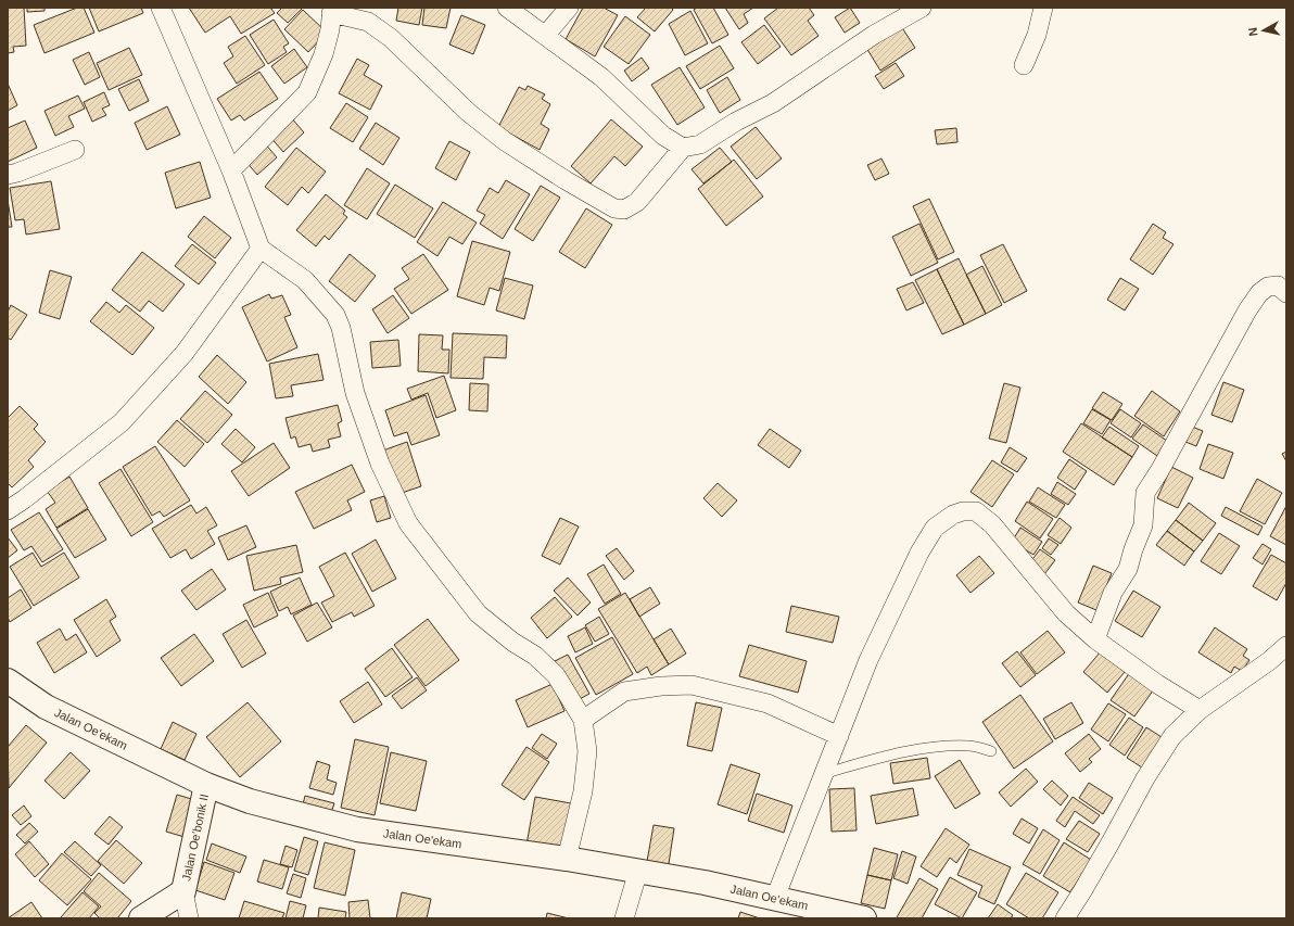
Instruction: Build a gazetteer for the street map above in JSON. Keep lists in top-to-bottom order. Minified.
{"streets":{"street":["Jalan Oe'ekam","Jalan Oe'bonik II"]},"crossings":[["Jalan Oe'ekam","Jalan Oe'bonik II"]],"north":"left"}
